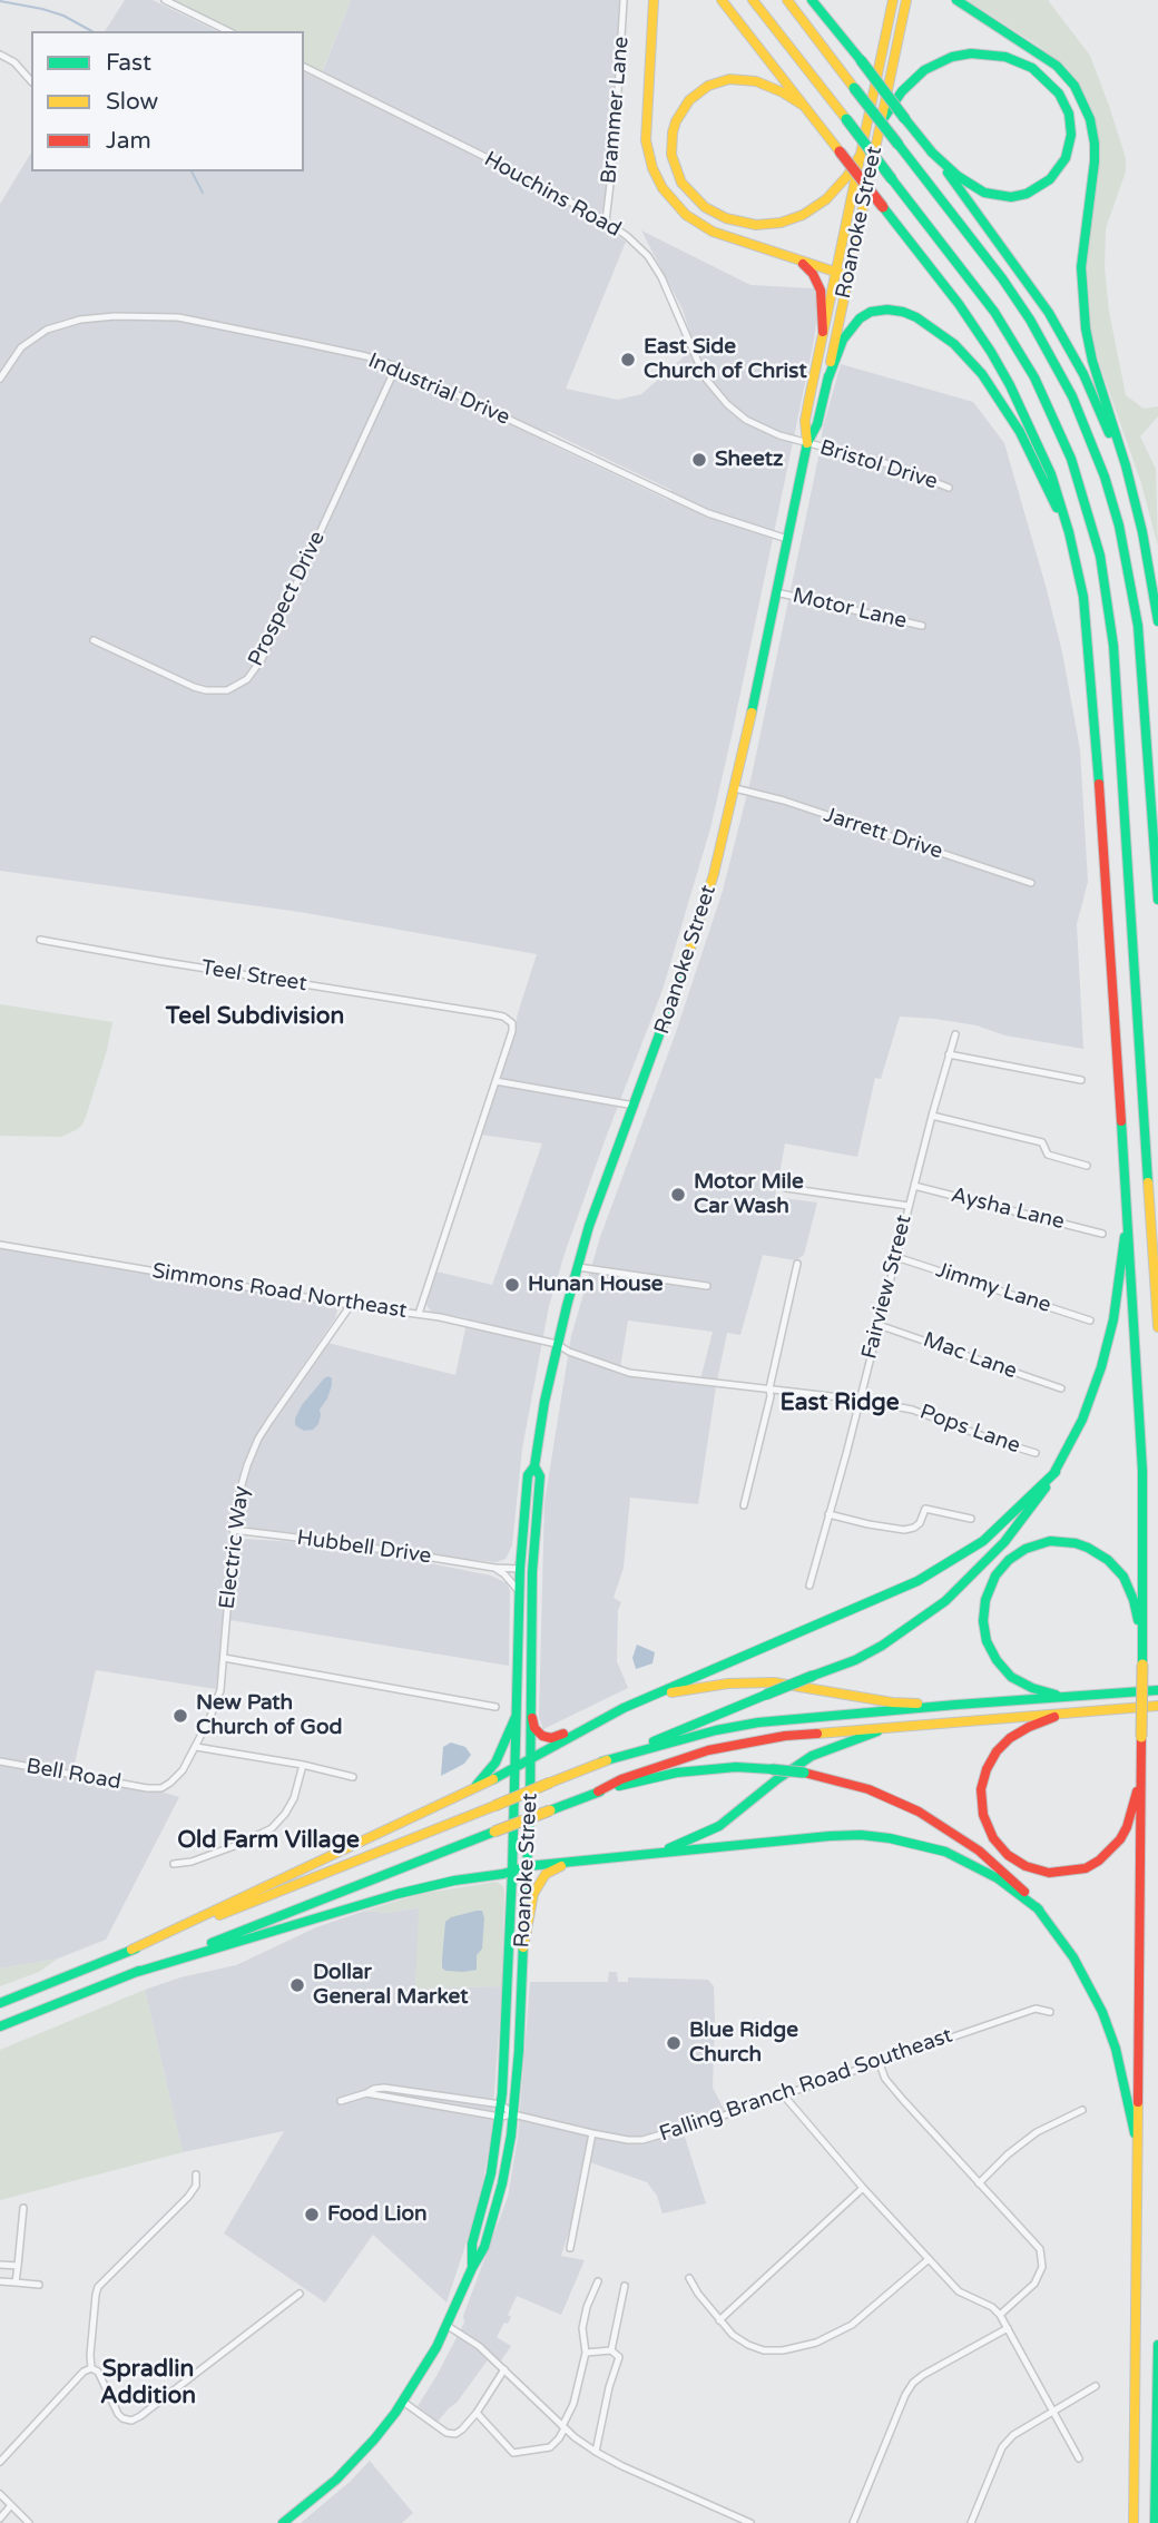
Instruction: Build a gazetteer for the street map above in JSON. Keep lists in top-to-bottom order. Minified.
{"streets":{"main road":["Roanoke Street"],"street":["Brammer Lane","Houchins Road","Industrial Drive","Bristol Drive","Prospect Drive","Motor Lane","Jarrett Drive","Teel Street","Aysha Lane","Fairview Street","Jimmy Lane","Simmons Road Northeast","Mac Lane","Pops Lane","Electric Way","Hubbell Drive","Bell Road","Falling Branch Road Southeast"]},"crossings":[["Brammer Lane","Houchins Road"],["Houchins Road","Roanoke Street"],["Houchins Road","Bristol Drive"],["Roanoke Street","Industrial Drive"],["Roanoke Street","Bristol Drive"],["Roanoke Street","Motor Lane"],["Roanoke Street","Jarrett Drive"],["Roanoke Street","Simmons Road Northeast"],["Roanoke Street","Hubbell Drive"],["Roanoke Street","Falling Branch Road Southeast"],["Industrial Drive","Prospect Drive"],["Aysha Lane","Fairview Street"],["Fairview Street","Jimmy Lane"],["Fairview Street","Mac Lane"],["Fairview Street","Pops Lane"],["Simmons Road Northeast","Pops Lane"],["Simmons Road Northeast","Electric Way"],["Electric Way","Hubbell Drive"],["Electric Way","Bell Road"]],"districts":["Teel Subdivision","East Ridge","Old Farm Village","Spradlin Addition"],"places":["East Side Church of Christ","Sheetz","Motor Mile Car Wash","Hunan House","New Path Church of God","Dollar General Market","Blue Ridge Church","Food Lion"],"legend":["Fast","Slow","Jam"]}
